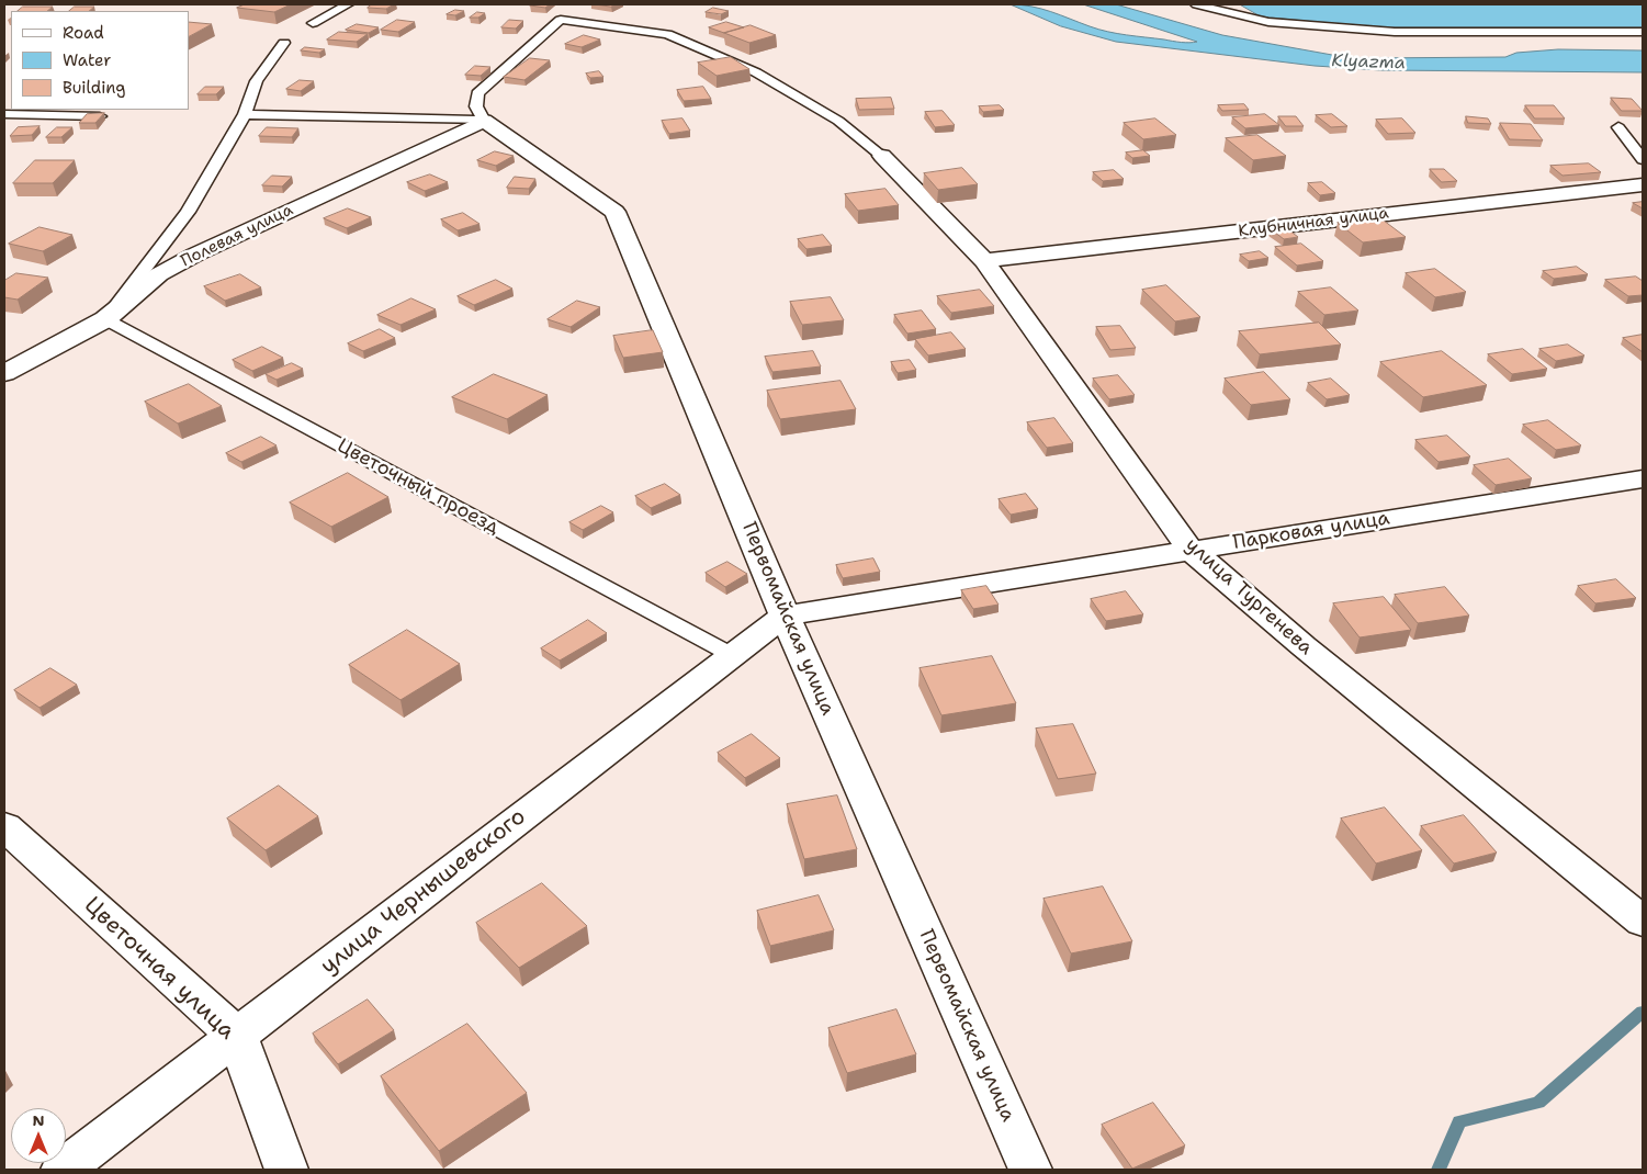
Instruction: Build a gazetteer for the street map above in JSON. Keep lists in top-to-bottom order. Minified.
{"streets":{"street":["Клубничная улица","Полевая улица","Парковая улица","улица Тургенева","Первомайская улица","улица Чернышевского","Цветочная улица"],"lane":["Цветочный проезд"]},"crossings":[["Клубничная улица","улица Тургенева"],["Полевая улица","Цветочный проезд"],["Полевая улица","Первомайская улица"],["Цветочный проезд","улица Чернышевского"],["Парковая улица","улица Тургенева"],["Парковая улица","Первомайская улица"],["Парковая улица","улица Чернышевского"],["Первомайская улица","улица Чернышевского"],["улица Чернышевского","Цветочная улица"]],"water":["Klyazma"],"legend":["Road","Water","Building"],"north":"top"}
